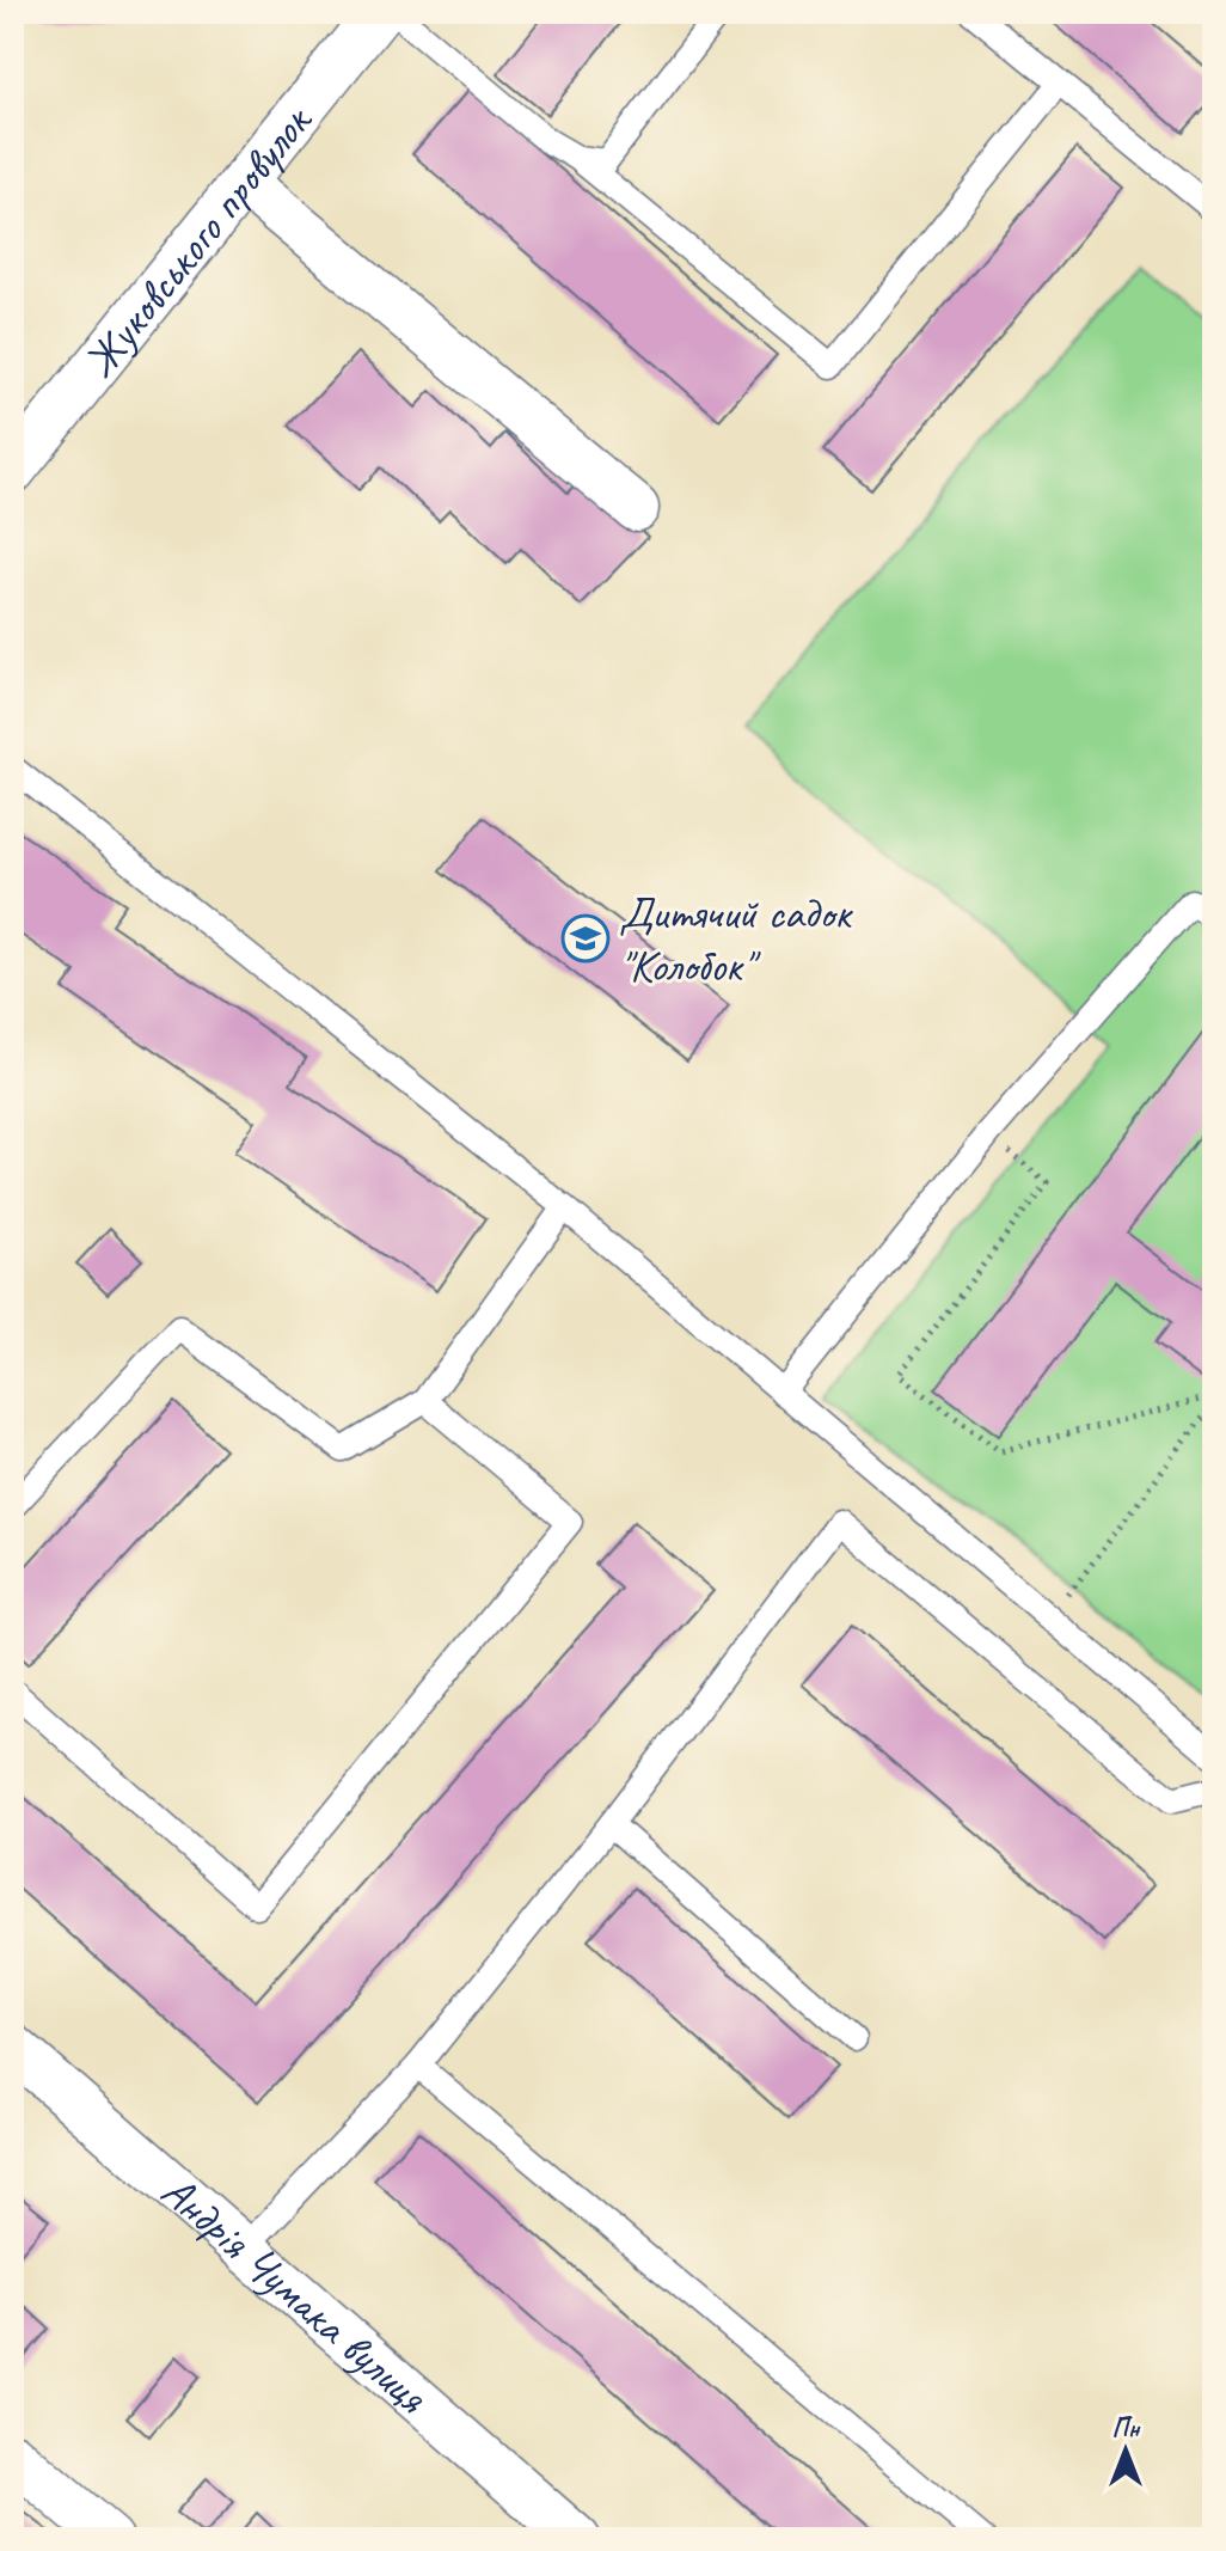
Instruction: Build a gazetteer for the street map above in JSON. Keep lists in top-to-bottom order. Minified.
{"streets":{"street":["Жуковського провулок","Андрія Чумака вулиця"]},"places":{"school or university":["Дитячий садок \"Колобок\""]},"north":"top"}
